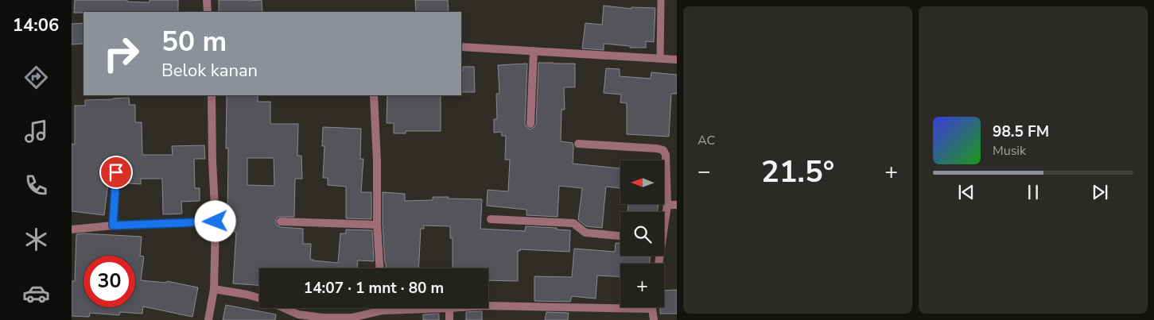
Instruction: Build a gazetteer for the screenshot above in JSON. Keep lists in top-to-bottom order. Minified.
{"north":"left","page":{"tabs":"14:06","tile":"AC","turn":["50 m","Belok kanan"],"song":["98.5 FM","Musik"],"heat":["−","21.5°","+"],"map_buttons":"+","limit":"30","trip":"14:07 · 1 mnt · 80 m"}}
